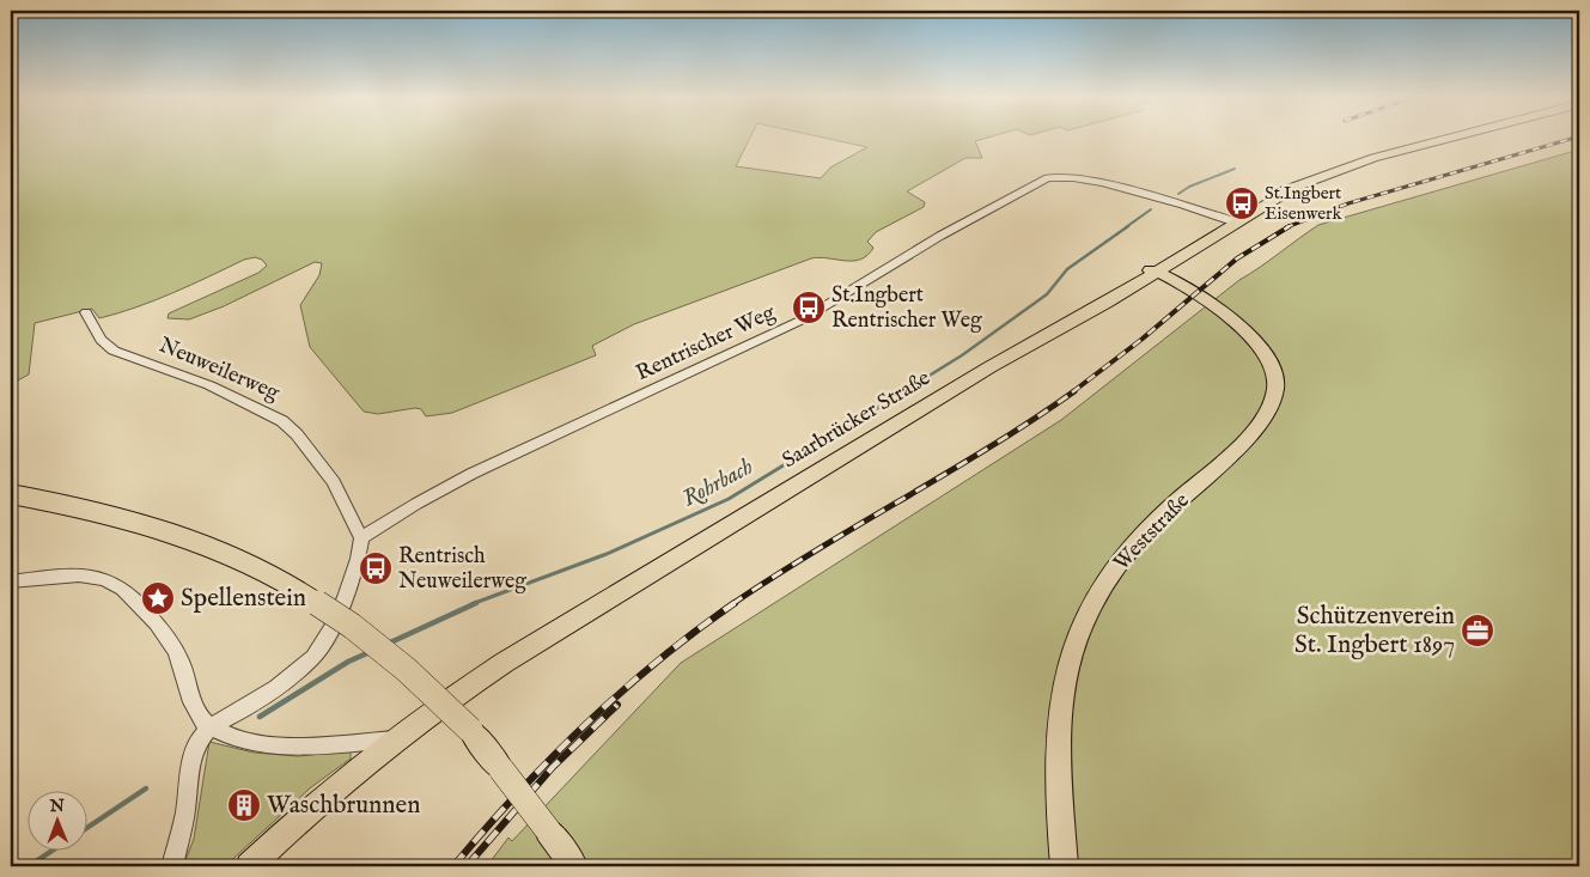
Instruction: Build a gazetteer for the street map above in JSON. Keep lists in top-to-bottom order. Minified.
{"streets":{"main road":["Saarbrücker Straße","Weststraße"],"street":["Rentrischer Weg","Neuweilerweg"]},"crossings":[["Rentrischer Weg","Neuweilerweg"],["Rentrischer Weg","Saarbrücker Straße"],["Saarbrücker Straße","Weststraße"]],"water":["Rohrbach"],"places":{"bus stop":["St.Ingbert Eisenwerk","St.Ingbert Rentrischer Weg","Rentrisch Neuweilerweg"],"place":["Spellenstein"],"office":["Schützenverein St. Ingbert 1897"],"building":["Waschbrunnen"]},"north":"top"}
